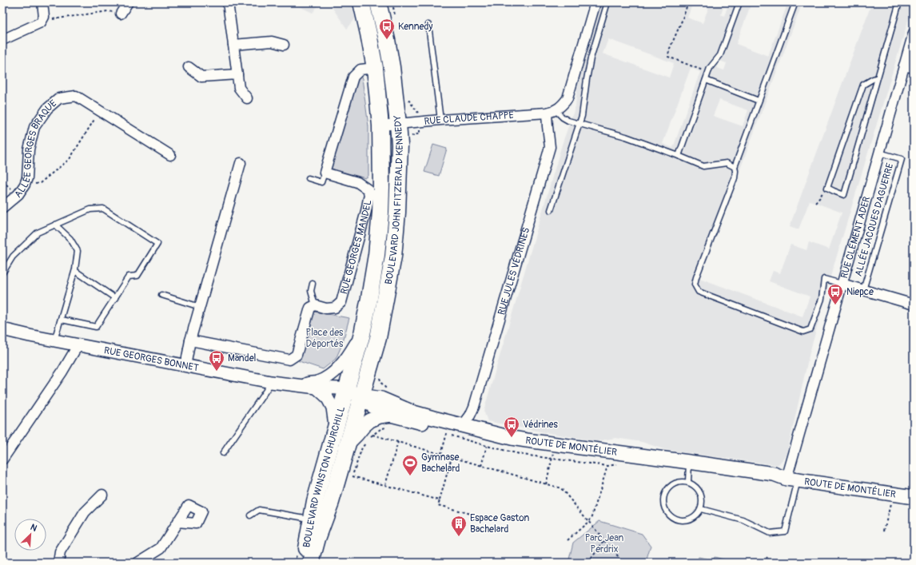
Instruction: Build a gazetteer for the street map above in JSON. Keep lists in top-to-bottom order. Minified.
{"streets":{"main road":["BOULEVARD JOHN FITZERALD KENNEDY","ROUTE DE MONTÉLIER","BOULEVARD WINSTON CHURCHILL"],"street":["RUE CLAUDE CHAPPE","ALLÉE GEORGES BRAQUE","RUE CLÉMENT ADER","RUE GEORGES MANDEL","RUE JULES VÉDRINES","RUE GEORGES BONNET"],"lane":["ALLÉE JACQUES DAGUERRE"]},"crossings":[["RUE CLAUDE CHAPPE","BOULEVARD JOHN FITZERALD KENNEDY"],["RUE CLAUDE CHAPPE","RUE JULES VÉDRINES"],["BOULEVARD JOHN FITZERALD KENNEDY","RUE GEORGES MANDEL"],["BOULEVARD JOHN FITZERALD KENNEDY","RUE GEORGES BONNET"],["BOULEVARD JOHN FITZERALD KENNEDY","ROUTE DE MONTÉLIER"],["BOULEVARD JOHN FITZERALD KENNEDY","BOULEVARD WINSTON CHURCHILL"],["ALLÉE JACQUES DAGUERRE","RUE CLÉMENT ADER"],["RUE CLÉMENT ADER","ROUTE DE MONTÉLIER"],["RUE JULES VÉDRINES","ROUTE DE MONTÉLIER"],["RUE GEORGES BONNET","ROUTE DE MONTÉLIER"],["RUE GEORGES BONNET","BOULEVARD WINSTON CHURCHILL"],["ROUTE DE MONTÉLIER","BOULEVARD WINSTON CHURCHILL"]],"parks":["Place des Déportés","Parc Jean Perdrix"],"places":{"bus stop":["Kennedy","Niepce","Mandel","Védrines"],"sports":["Gymnase Bachelard"],"building":["Espace Gaston Bachelard"]},"north":"top right"}
